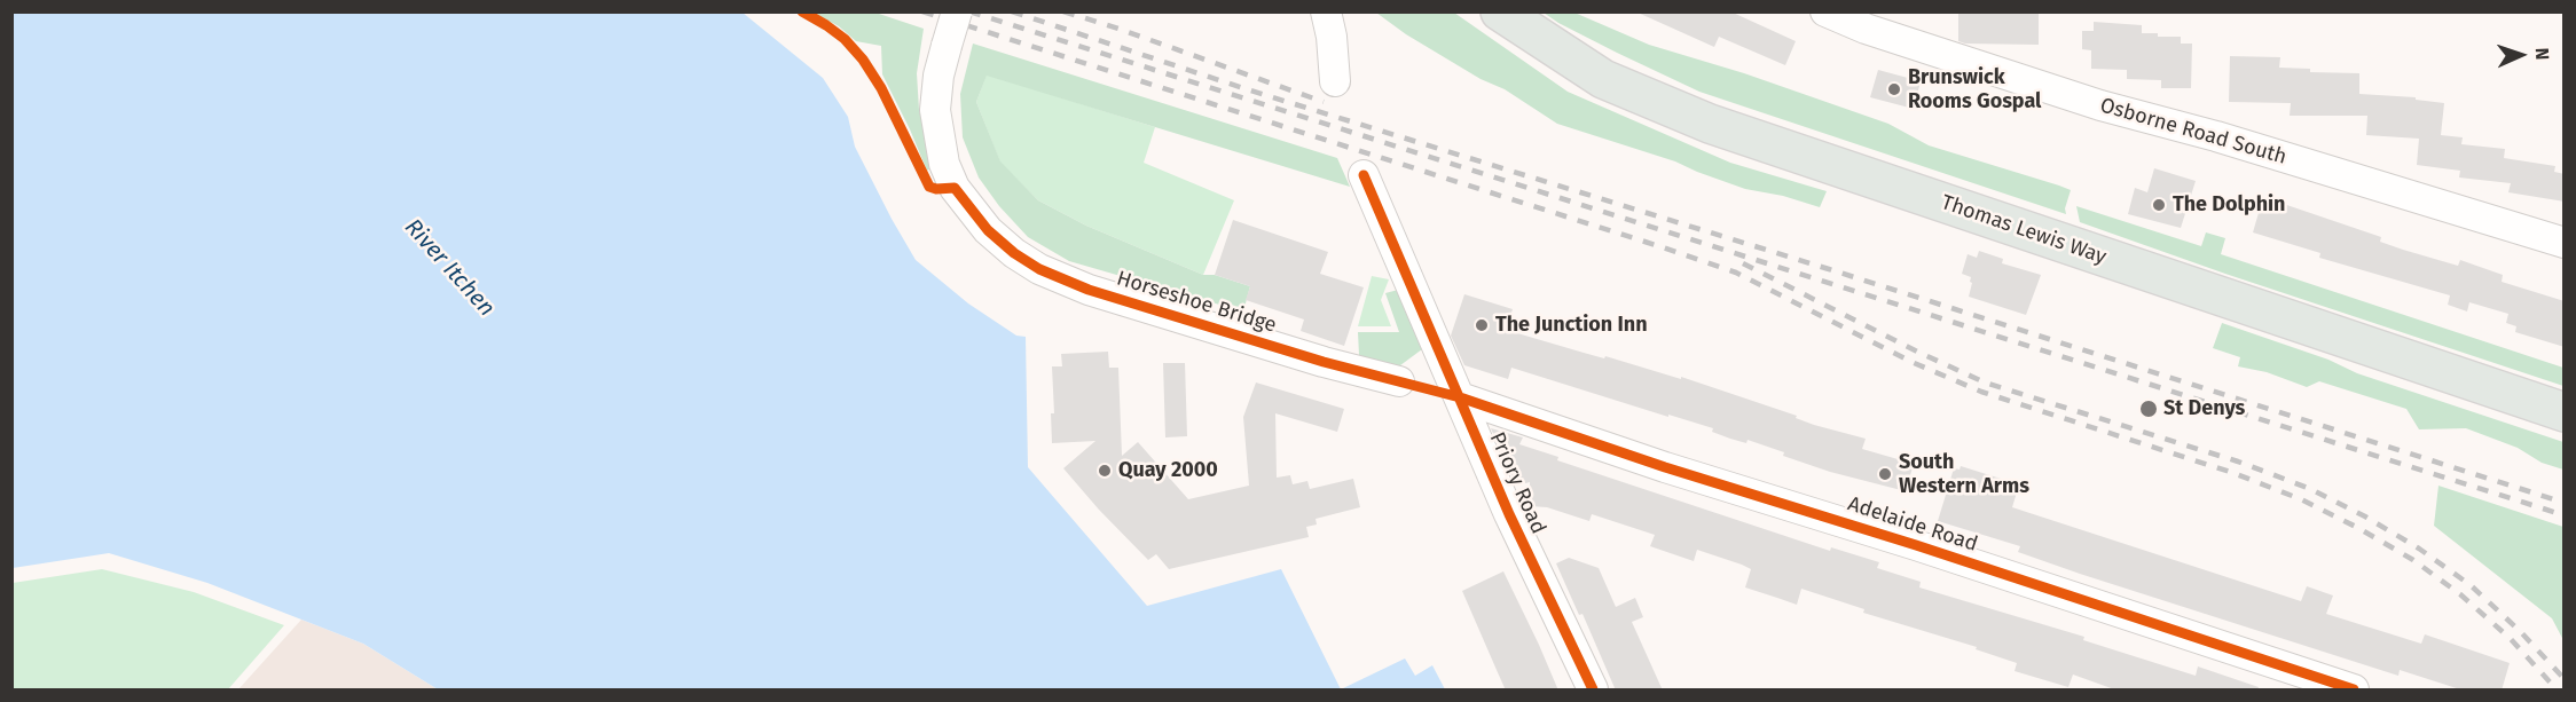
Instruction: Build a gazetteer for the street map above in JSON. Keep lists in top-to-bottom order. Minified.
{"streets":{"main road":["Thomas Lewis Way"],"street":["Osborne Road South","Horseshoe Bridge","Priory Road","Adelaide Road"]},"crossings":[["Priory Road","Adelaide Road"]],"water":["River Itchen"],"places":["Brunswick Rooms Gospal","The Dolphin","The Junction Inn","St Denys","Quay 2000","South Western Arms"],"north":"right"}
